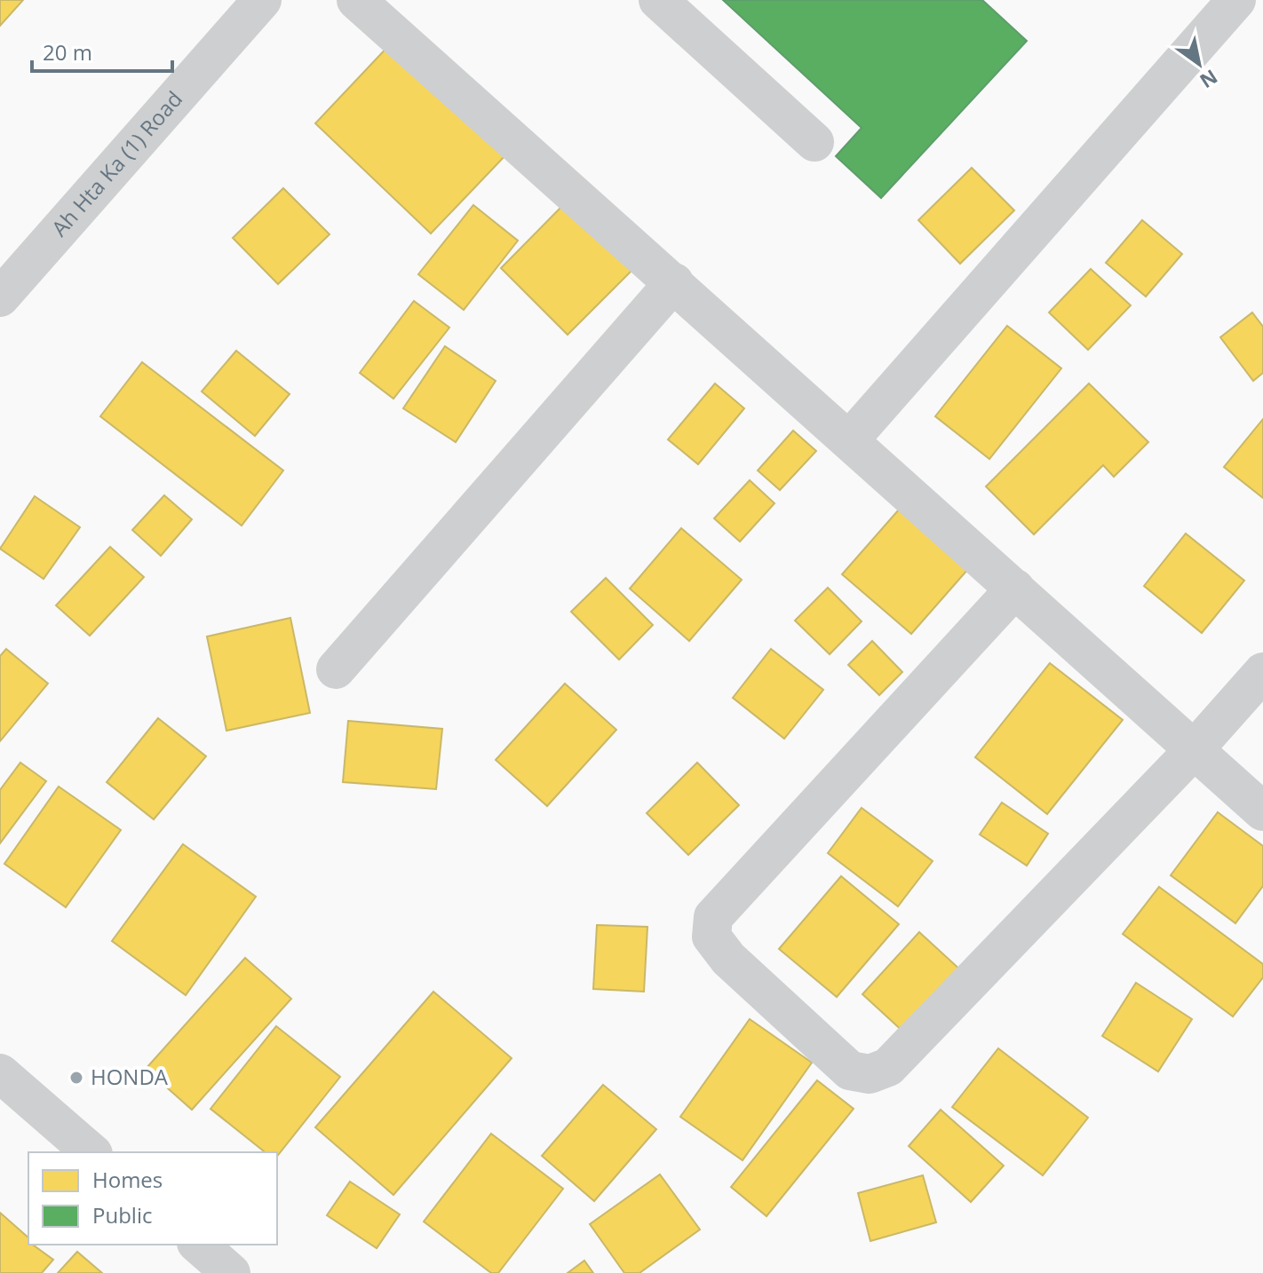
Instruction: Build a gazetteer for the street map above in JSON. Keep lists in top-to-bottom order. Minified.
{"streets":{"street":["Ah Hta Ka (1) Road"]},"places":["HONDA"],"legend":["Homes","Public"],"scale_bar":"20 m","north":"bottom right"}
